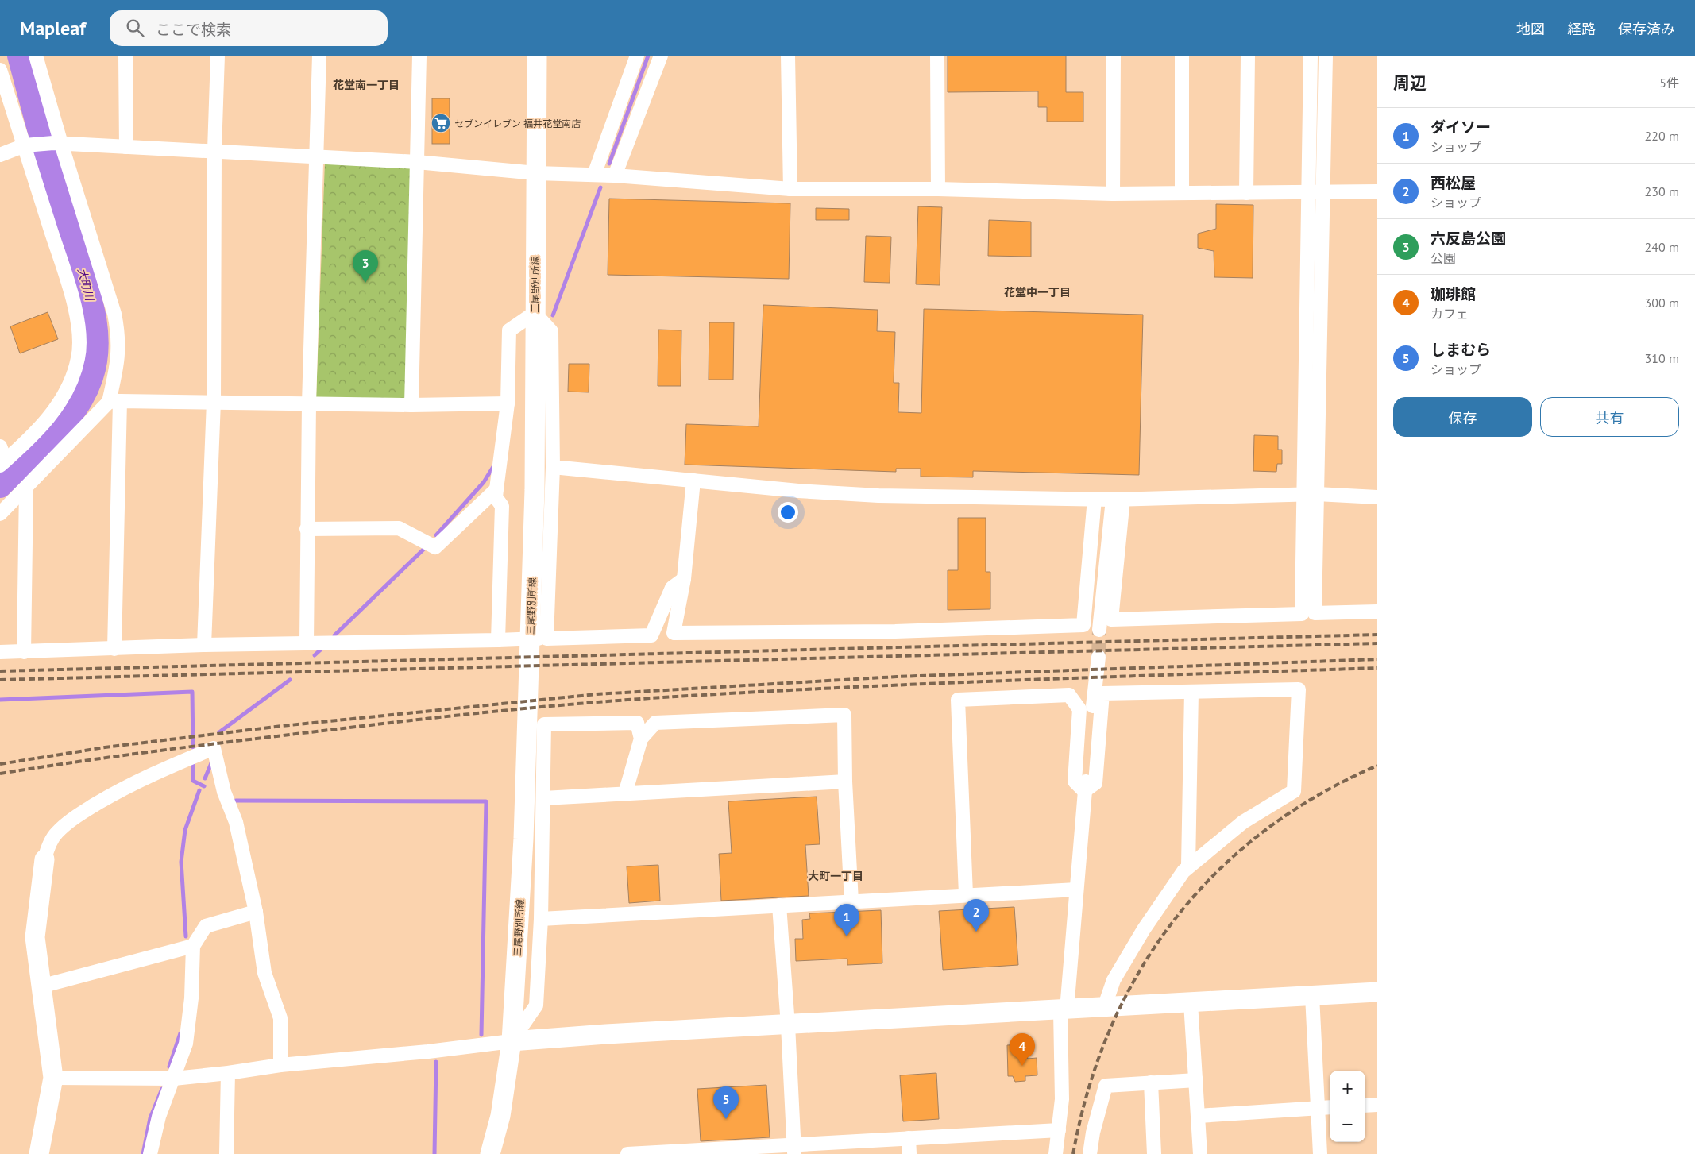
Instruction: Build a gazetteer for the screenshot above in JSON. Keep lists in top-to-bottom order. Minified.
{"streets":{"street":["三尾野別所線"]},"districts":["花堂南一丁目","花堂中一丁目","大町一丁目"],"water":["大町川"],"places":{"supermarket":["セブンイレブン 福井花堂南店"]},"page":{"header":"Mapleaf","search":"ここで検索","nav":["地図","経路","保存済み"],"heading":["周辺","5件"],"list":[{"mark":"1","name":"ダイソー","note":"ショップ","value":"220 m"},{"mark":"2","name":"西松屋","note":"ショップ","value":"230 m"},{"mark":"3","name":"六反島公園","note":"公園","value":"240 m"},{"mark":"4","name":"珈琲館","note":"カフェ","value":"300 m"},{"mark":"5","name":"しまむら","note":"ショップ","value":"310 m"}],"pins":["3","2","1","4","5"],"buttons":["保存","共有"],"map_buttons":["+","−"]}}
